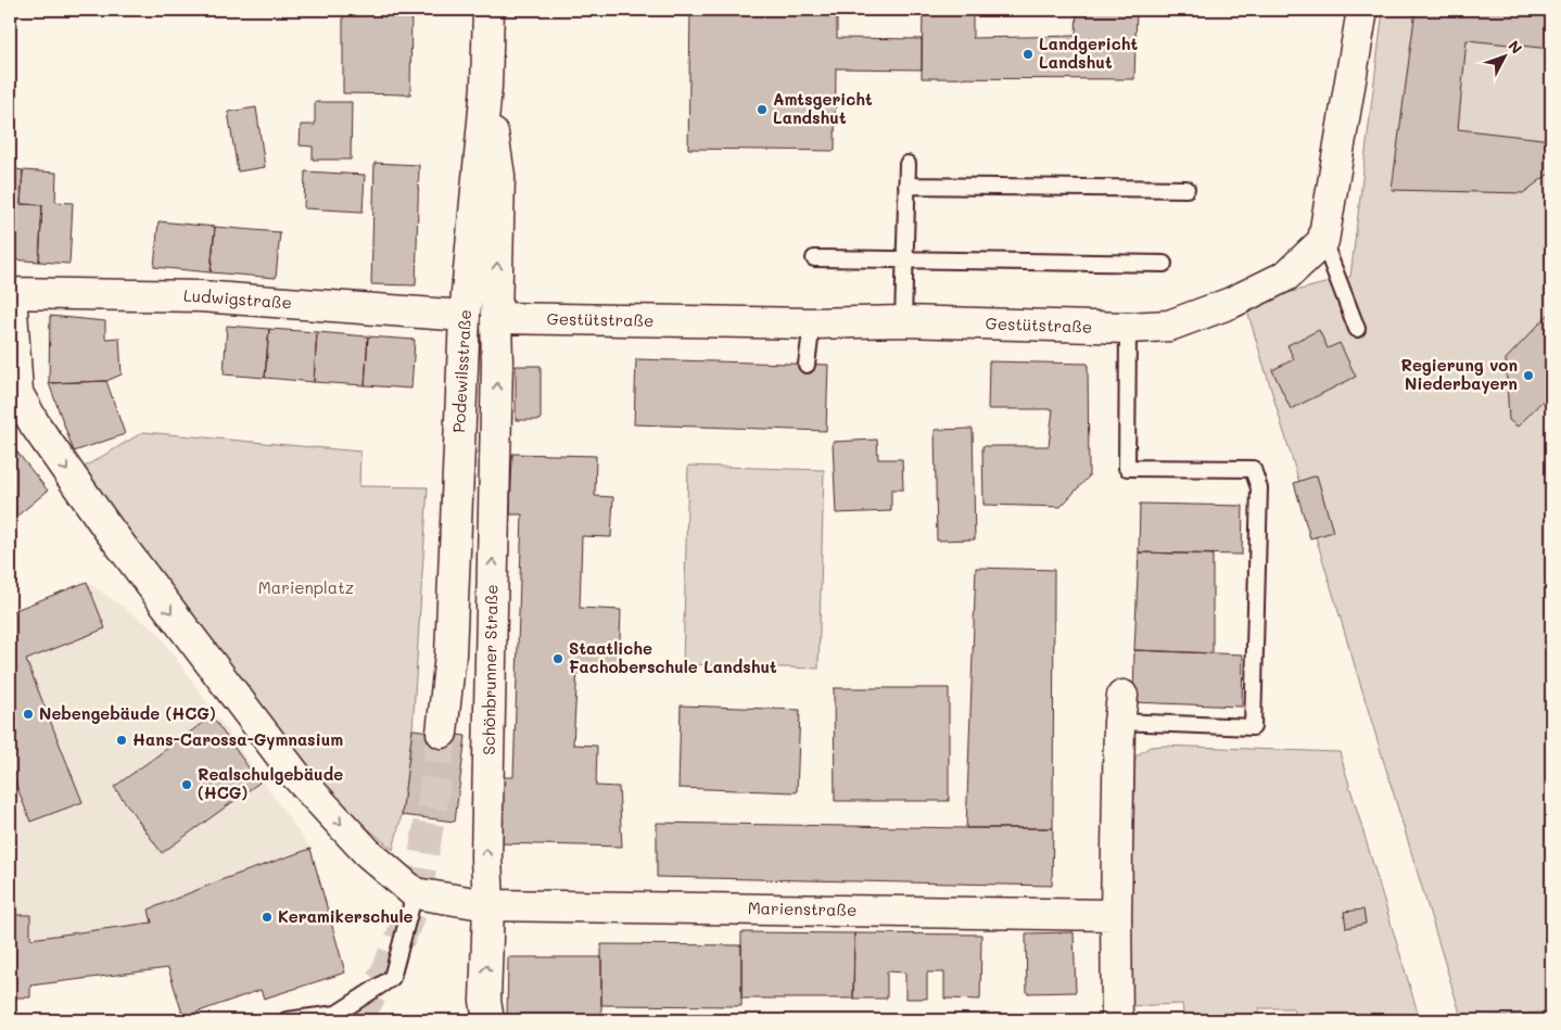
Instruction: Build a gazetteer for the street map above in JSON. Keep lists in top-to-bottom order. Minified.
{"streets":{"street":["Ludwigstraße","Gestütstraße","Podewilsstraße","Schönbrunner Straße","Marienstraße"]},"crossings":[["Ludwigstraße","Podewilsstraße"],["Gestütstraße","Schönbrunner Straße"],["Podewilsstraße","Schönbrunner Straße"],["Schönbrunner Straße","Marienstraße"]],"one_way":["Schönbrunner Straße"],"parks":["Marienplatz"],"places":["Landgericht Landshut","Amtsgericht Landshut","Regierung von Niederbayern","Staatliche Fachoberschule Landshut","Nebengebäude (HCG)","Hans-Carossa-Gymnasium","Realschulgebäude (HCG)","Keramikerschule"],"north":"top right"}
